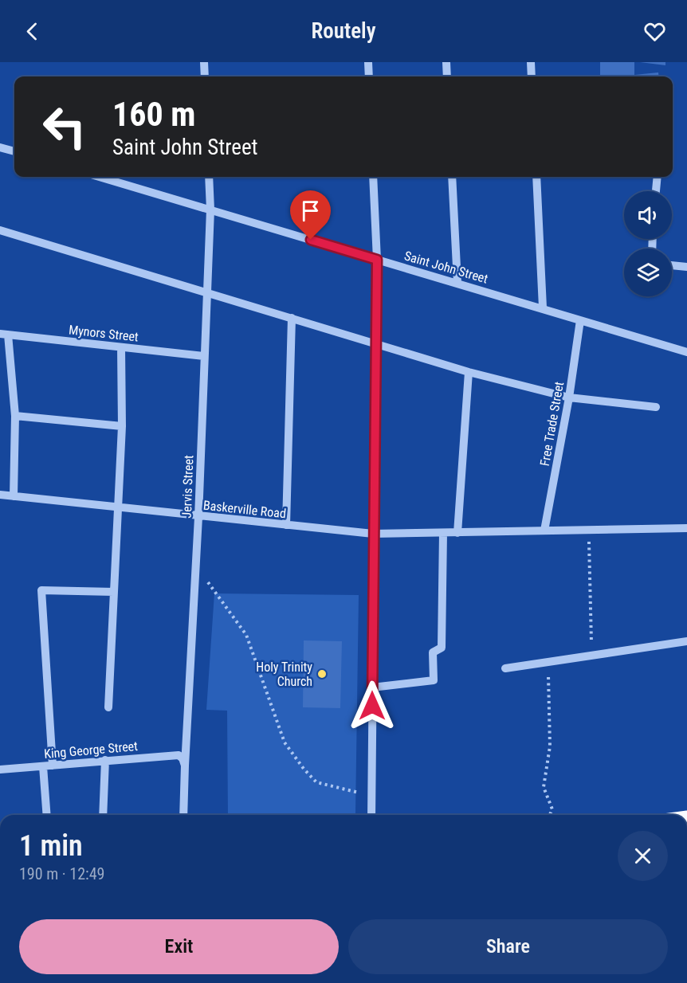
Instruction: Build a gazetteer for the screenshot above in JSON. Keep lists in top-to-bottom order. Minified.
{"streets":{"street":["Saint John Street","Mynors Street","Free Trade Street","Jervis Street","Baskerville Road","King George Street"]},"crossings":[["Saint John Street","Free Trade Street"],["Saint John Street","Jervis Street"],["Mynors Street","Jervis Street"],["Free Trade Street","Baskerville Road"],["Jervis Street","Baskerville Road"],["Jervis Street","King George Street"]],"places":["Holy Trinity Church"],"page":{"header":"Routely","turn":["160 m","Saint John Street"],"heading":["1 min","190 m · 12:49"],"buttons":["Exit","Share"]}}
